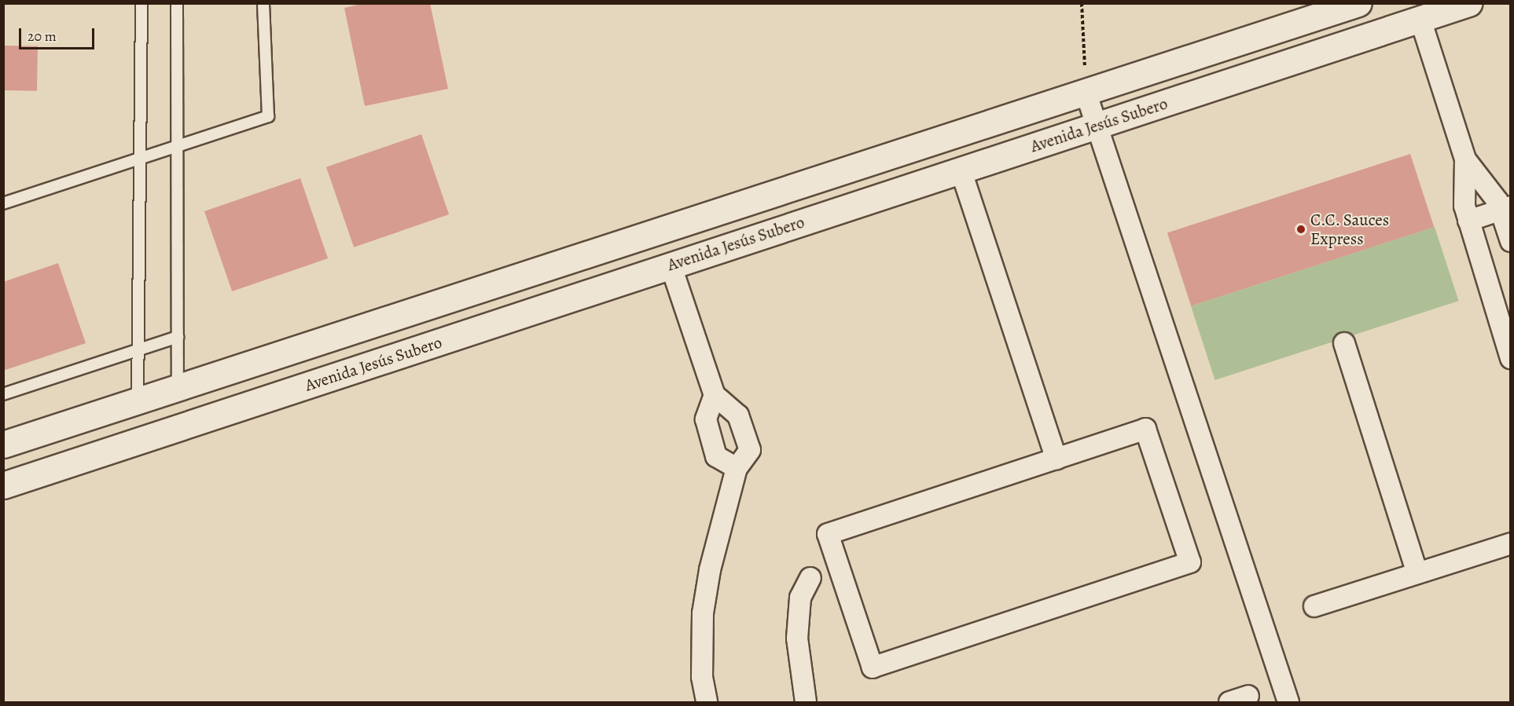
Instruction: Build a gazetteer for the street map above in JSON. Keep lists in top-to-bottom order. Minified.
{"streets":{"main road":["Avenida Jesús Subero"]},"places":["C.C. Sauces Express"],"scale_bar":"20 m"}
